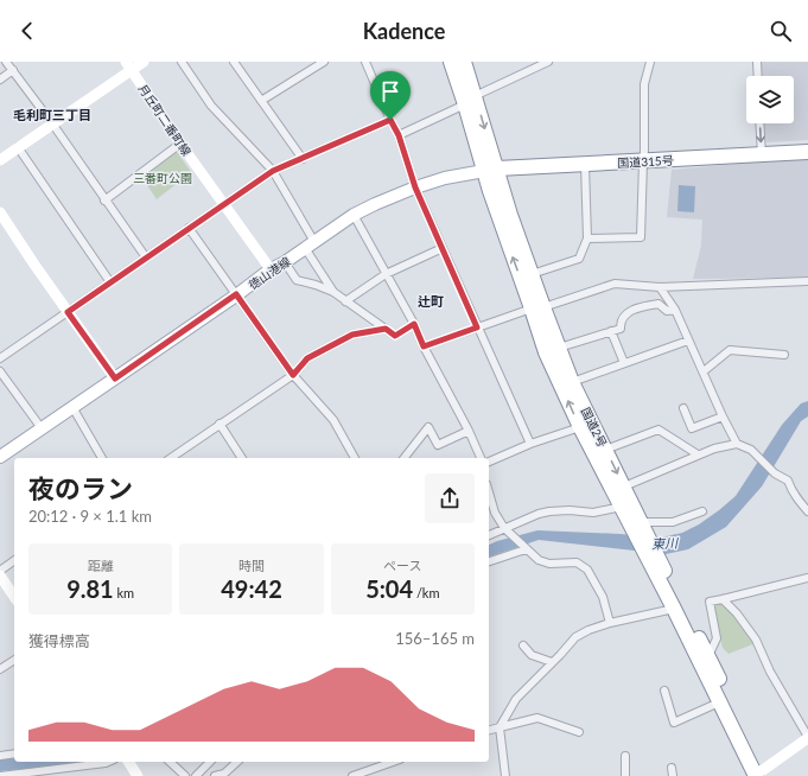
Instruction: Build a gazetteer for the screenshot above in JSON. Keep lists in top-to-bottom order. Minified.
{"streets":{"highway":["国道315号","国道2号"],"main road":["徳山港線"],"street":["月丘町二番町線"]},"crossings":[["月丘町二番町線","徳山港線"],["国道315号","徳山港線"],["国道315号","国道2号"],["徳山港線","国道2号"]],"districts":["毛利町三丁目","辻町"],"water":["東川"],"parks":["三番町公園"],"page":{"header":"Kadence","heading":["夜のラン","20:12 · 9 × 1.1 km"],"stats":[["距離","9.81 km"],["時間","49:42"],["ペース","5:04 /km"]],"chart":["獲得標高","156–165 m"]}}
